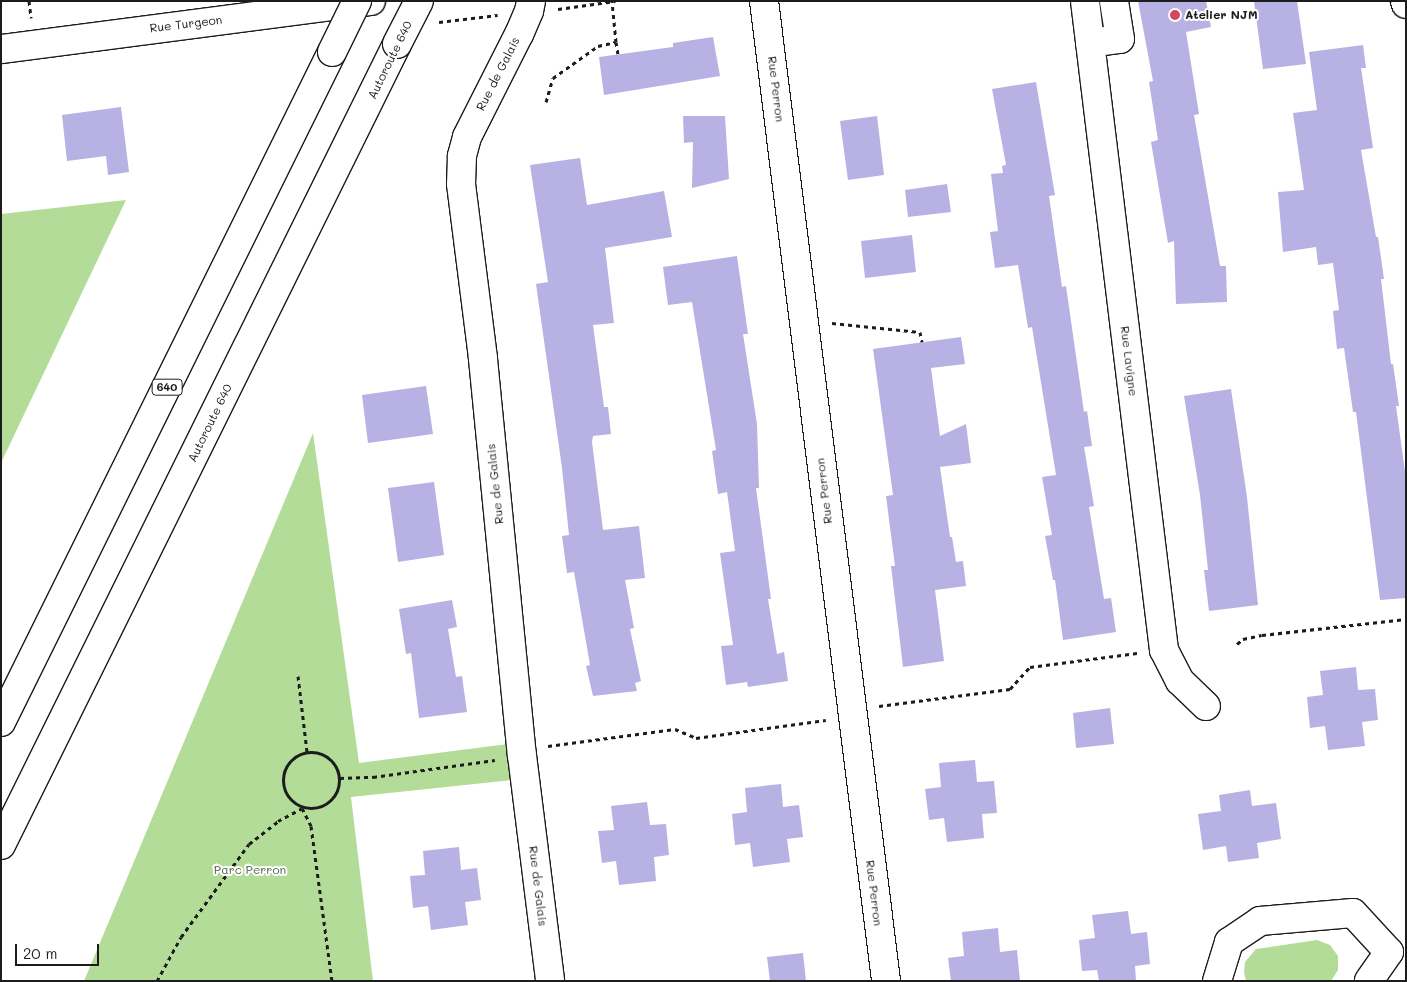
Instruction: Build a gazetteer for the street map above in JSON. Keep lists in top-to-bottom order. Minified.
{"streets":{"main road":["Rue Turgeon","Autoroute 640","Rue de Galais","Rue Perron","Rue Lavigne","640"]},"parks":["Parc Perron"],"places":["Atelier NJM"],"scale_bar":"20 m"}
